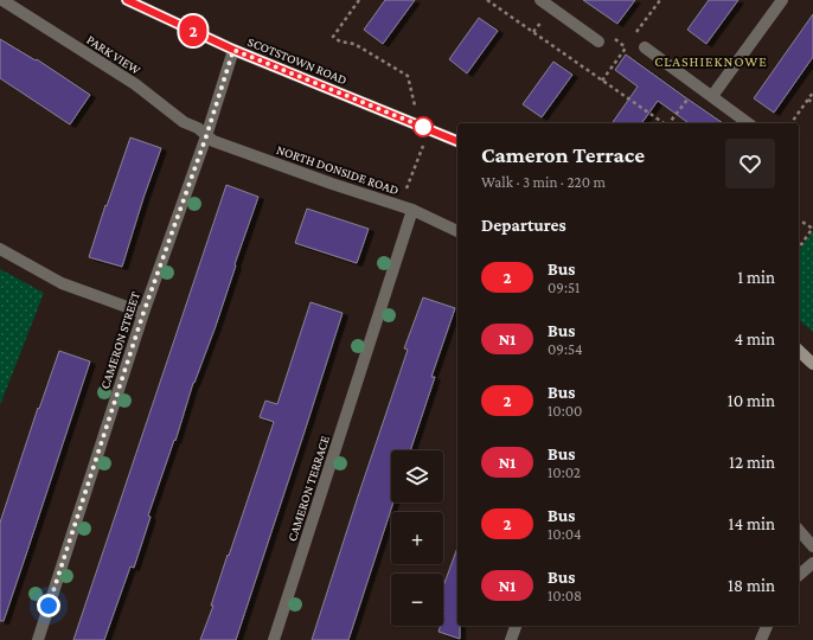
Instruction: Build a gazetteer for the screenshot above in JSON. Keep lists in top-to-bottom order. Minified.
{"streets":{"main road":["SCOTSTOWN ROAD"],"street":["PARK VIEW","NORTH DONSIDE ROAD","CAMERON STREET","CAMERON TERRACE"]},"crossings":[["PARK VIEW","NORTH DONSIDE ROAD"],["PARK VIEW","CAMERON STREET"],["SCOTSTOWN ROAD","CAMERON STREET"],["NORTH DONSIDE ROAD","CAMERON STREET"],["NORTH DONSIDE ROAD","CAMERON TERRACE"]],"districts":["CLASHIEKNOWE"],"lines":["bus line 2"],"page":{"on_map":"2","heading":[["Cameron Terrace","Walk · 3 min · 220 m"],"Departures"],"list":[{"mark":"2","name":"Bus","note":"09:51","value":"1 min"},{"mark":"N1","name":"Bus","note":"09:54","value":"4 min"},{"mark":"2","name":"Bus","note":"10:00","value":"10 min"},{"mark":"N1","name":"Bus","note":"10:02","value":"12 min"},{"mark":"2","name":"Bus","note":"10:04","value":"14 min"},{"mark":"N1","name":"Bus","note":"10:08","value":"18 min"}],"map_buttons":["+","−"]}}
